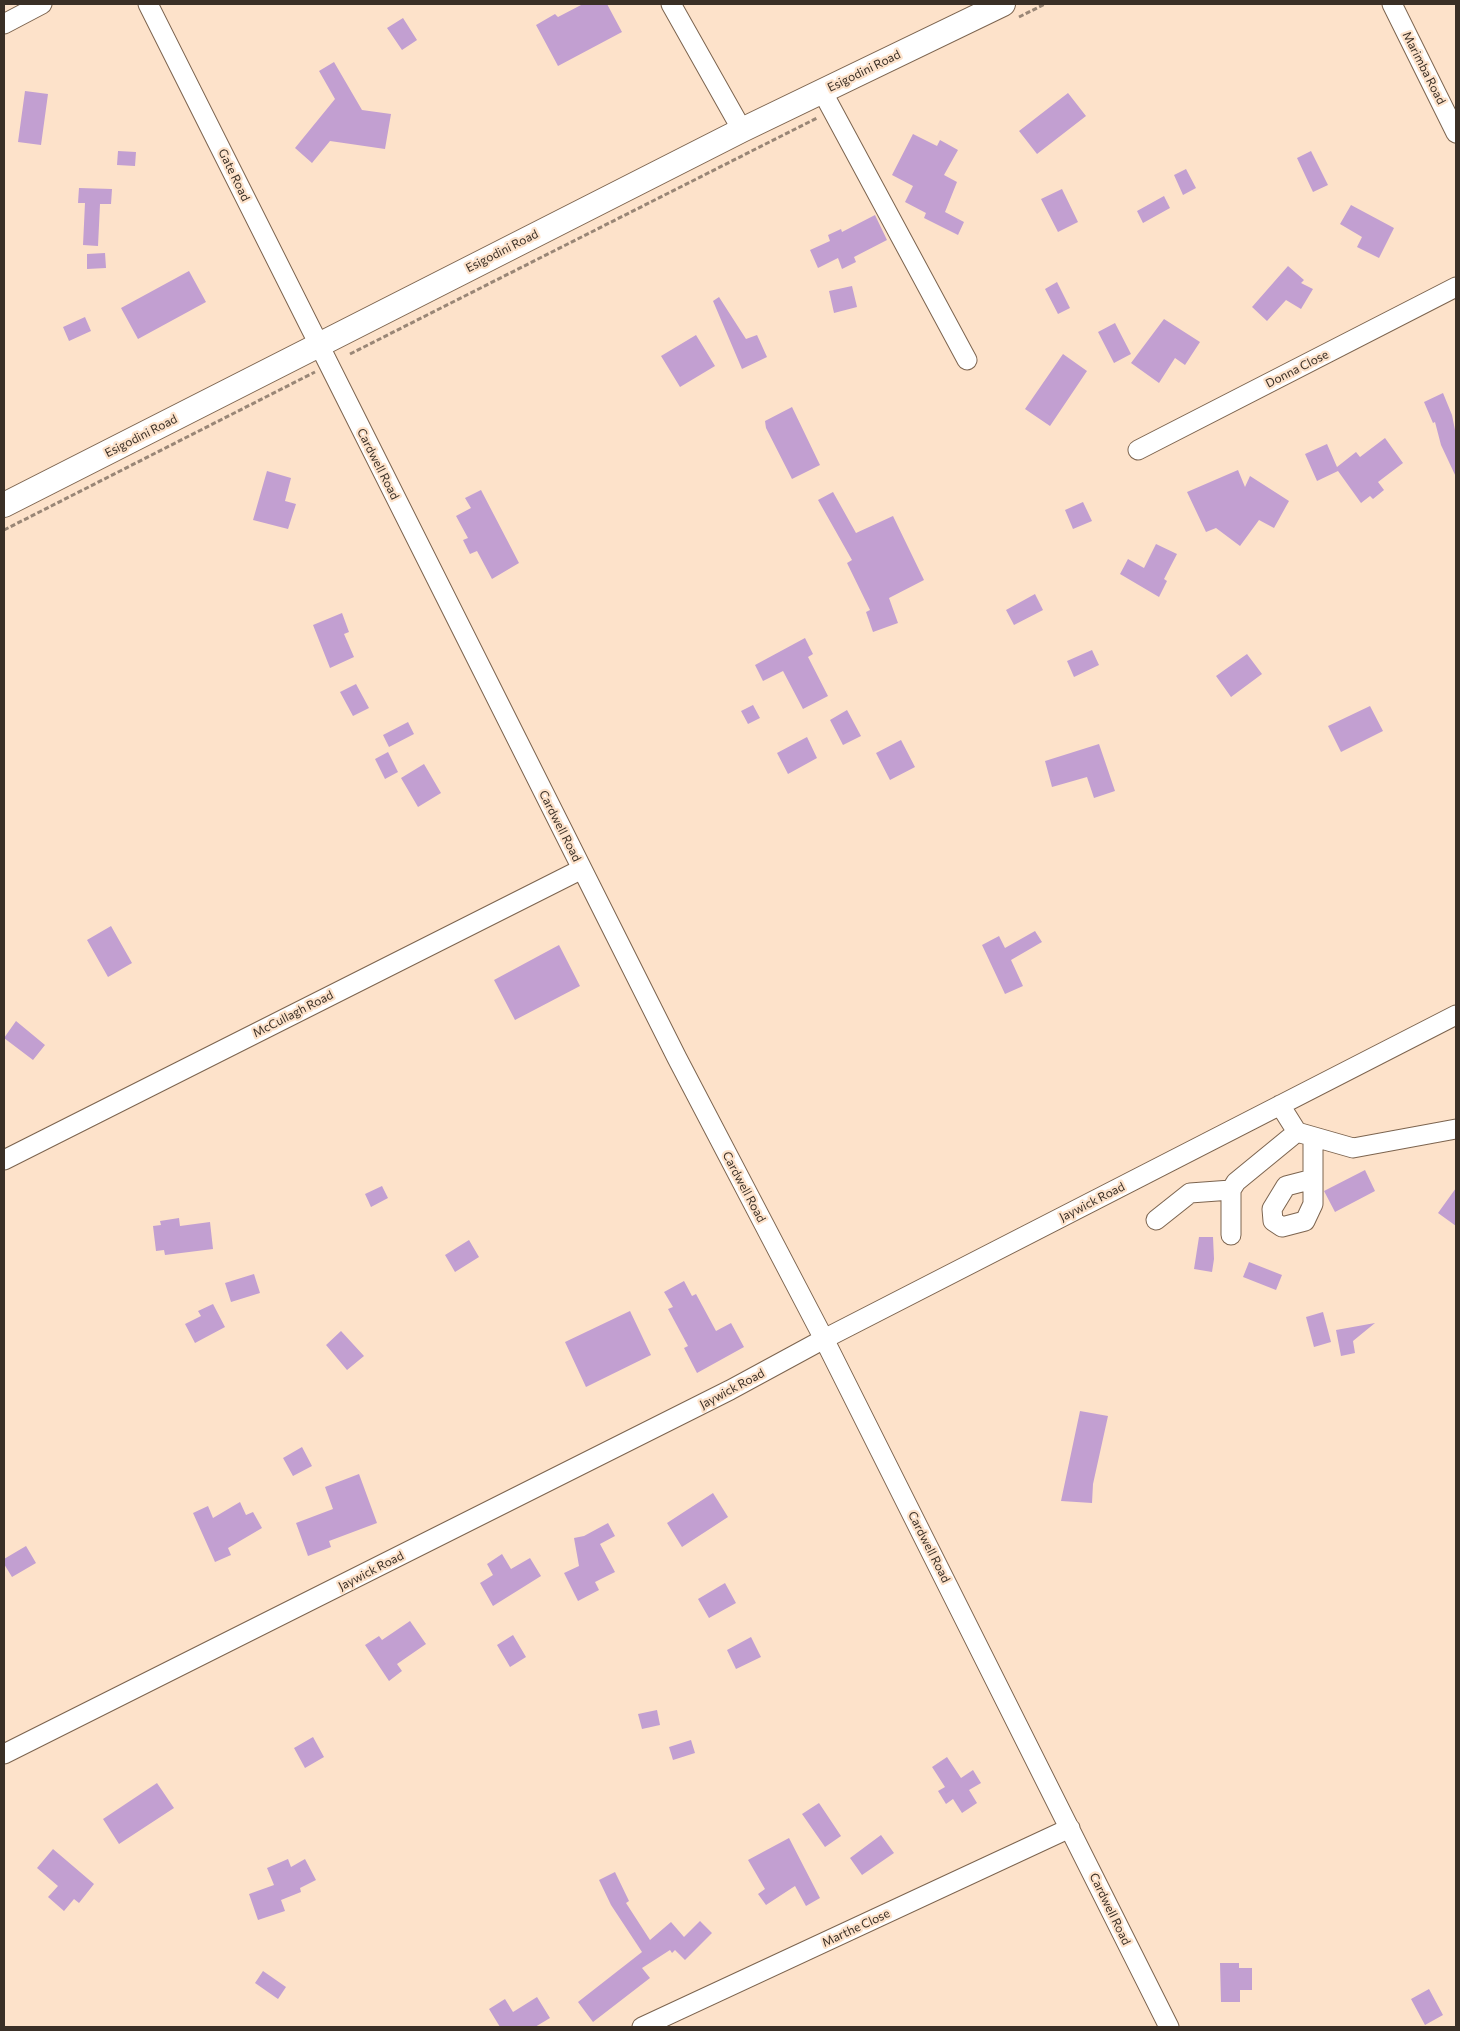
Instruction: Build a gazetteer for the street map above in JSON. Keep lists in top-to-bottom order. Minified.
{"streets":{"main road":["Esigodini Road"],"street":["Marimba Road","Gate Road","Donna Close","Cardwell Road","McCullagh Road","Jaywick Road","Marthe Close"]},"crossings":[["Esigodini Road","Gate Road"],["Esigodini Road","Cardwell Road"],["Gate Road","Cardwell Road"],["Cardwell Road","McCullagh Road"],["Cardwell Road","Jaywick Road"],["Cardwell Road","Marthe Close"]]}
